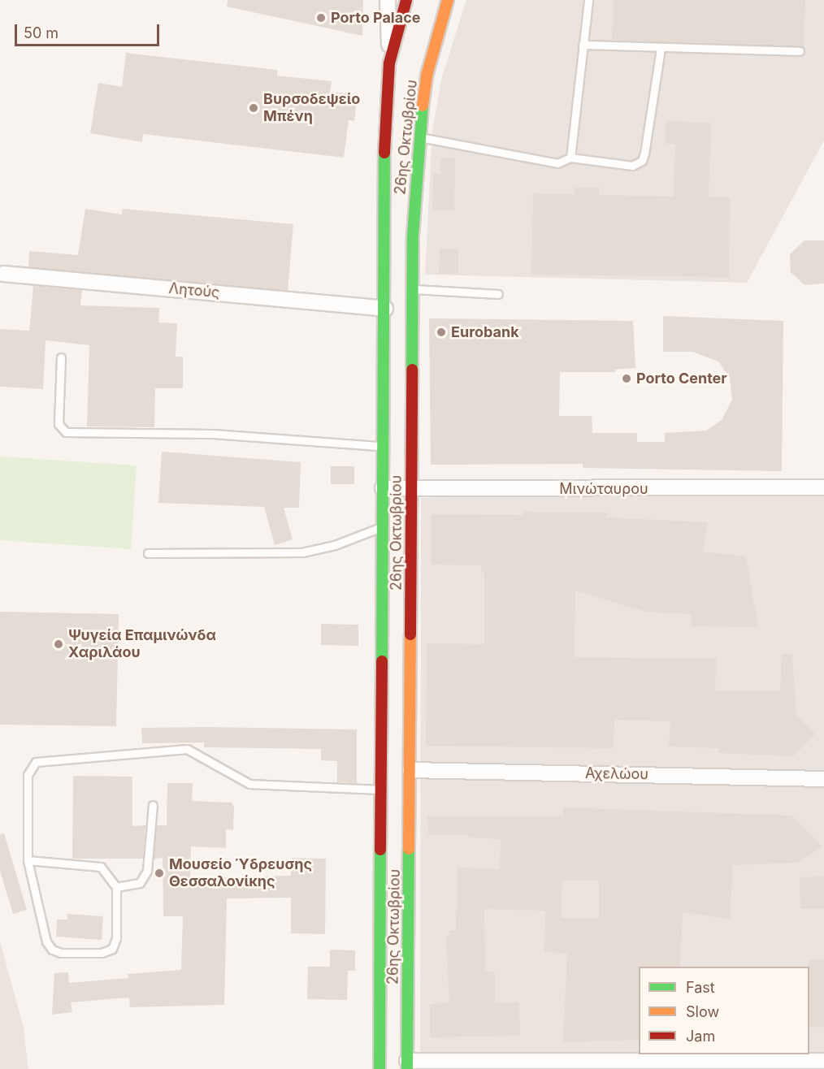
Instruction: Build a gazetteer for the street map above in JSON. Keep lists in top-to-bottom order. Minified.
{"streets":{"main road":["26ης Οκτωβρίου"],"street":["Λητούς","Μινώταυρου","Αχελώου"]},"crossings":[["26ης Οκτωβρίου","Λητούς"],["26ης Οκτωβρίου","Μινώταυρου"],["26ης Οκτωβρίου","Αχελώου"]],"places":["Porto Palace","Βυρσοδεψείο Μπένη","Eurobank","Porto Center","Ψυγεία Επαμινώνδα Χαριλάου","Μουσείο Ύδρευσης Θεσσαλονίκης"],"legend":["Fast","Slow","Jam"],"scale_bar":"50 m"}
